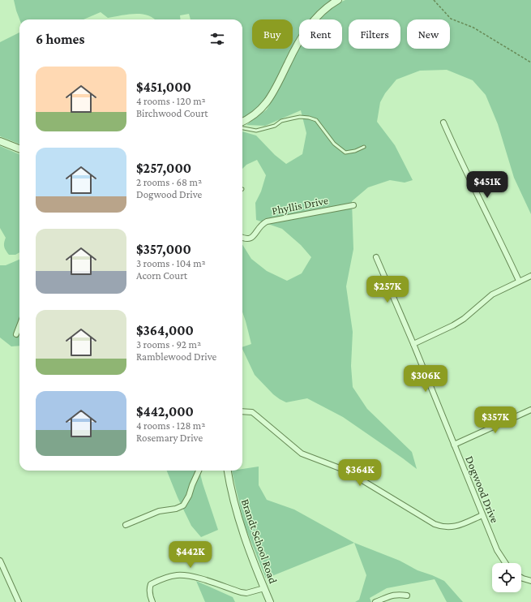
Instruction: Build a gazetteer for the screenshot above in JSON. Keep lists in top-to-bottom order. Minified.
{"streets":{"street":["Phyllis Drive","Dogwood Drive","Brandt School Road"]},"page":{"chip":["Buy","Rent","Filters","New"],"heading":"6 homes","list":[{"name":"$451,000","note":"4 rooms · 120 m² · Birchwood Court"},{"name":"$257,000","note":"2 rooms · 68 m² · Dogwood Drive"},{"name":"$357,000","note":"3 rooms · 104 m² · Acorn Court"},{"name":"$364,000","note":"3 rooms · 92 m² · Ramblewood Drive"},{"name":"$442,000","note":"4 rooms · 128 m² · Rosemary Drive"}],"price":["$451K","$257K","$306K","$357K","$364K","$442K"]}}
